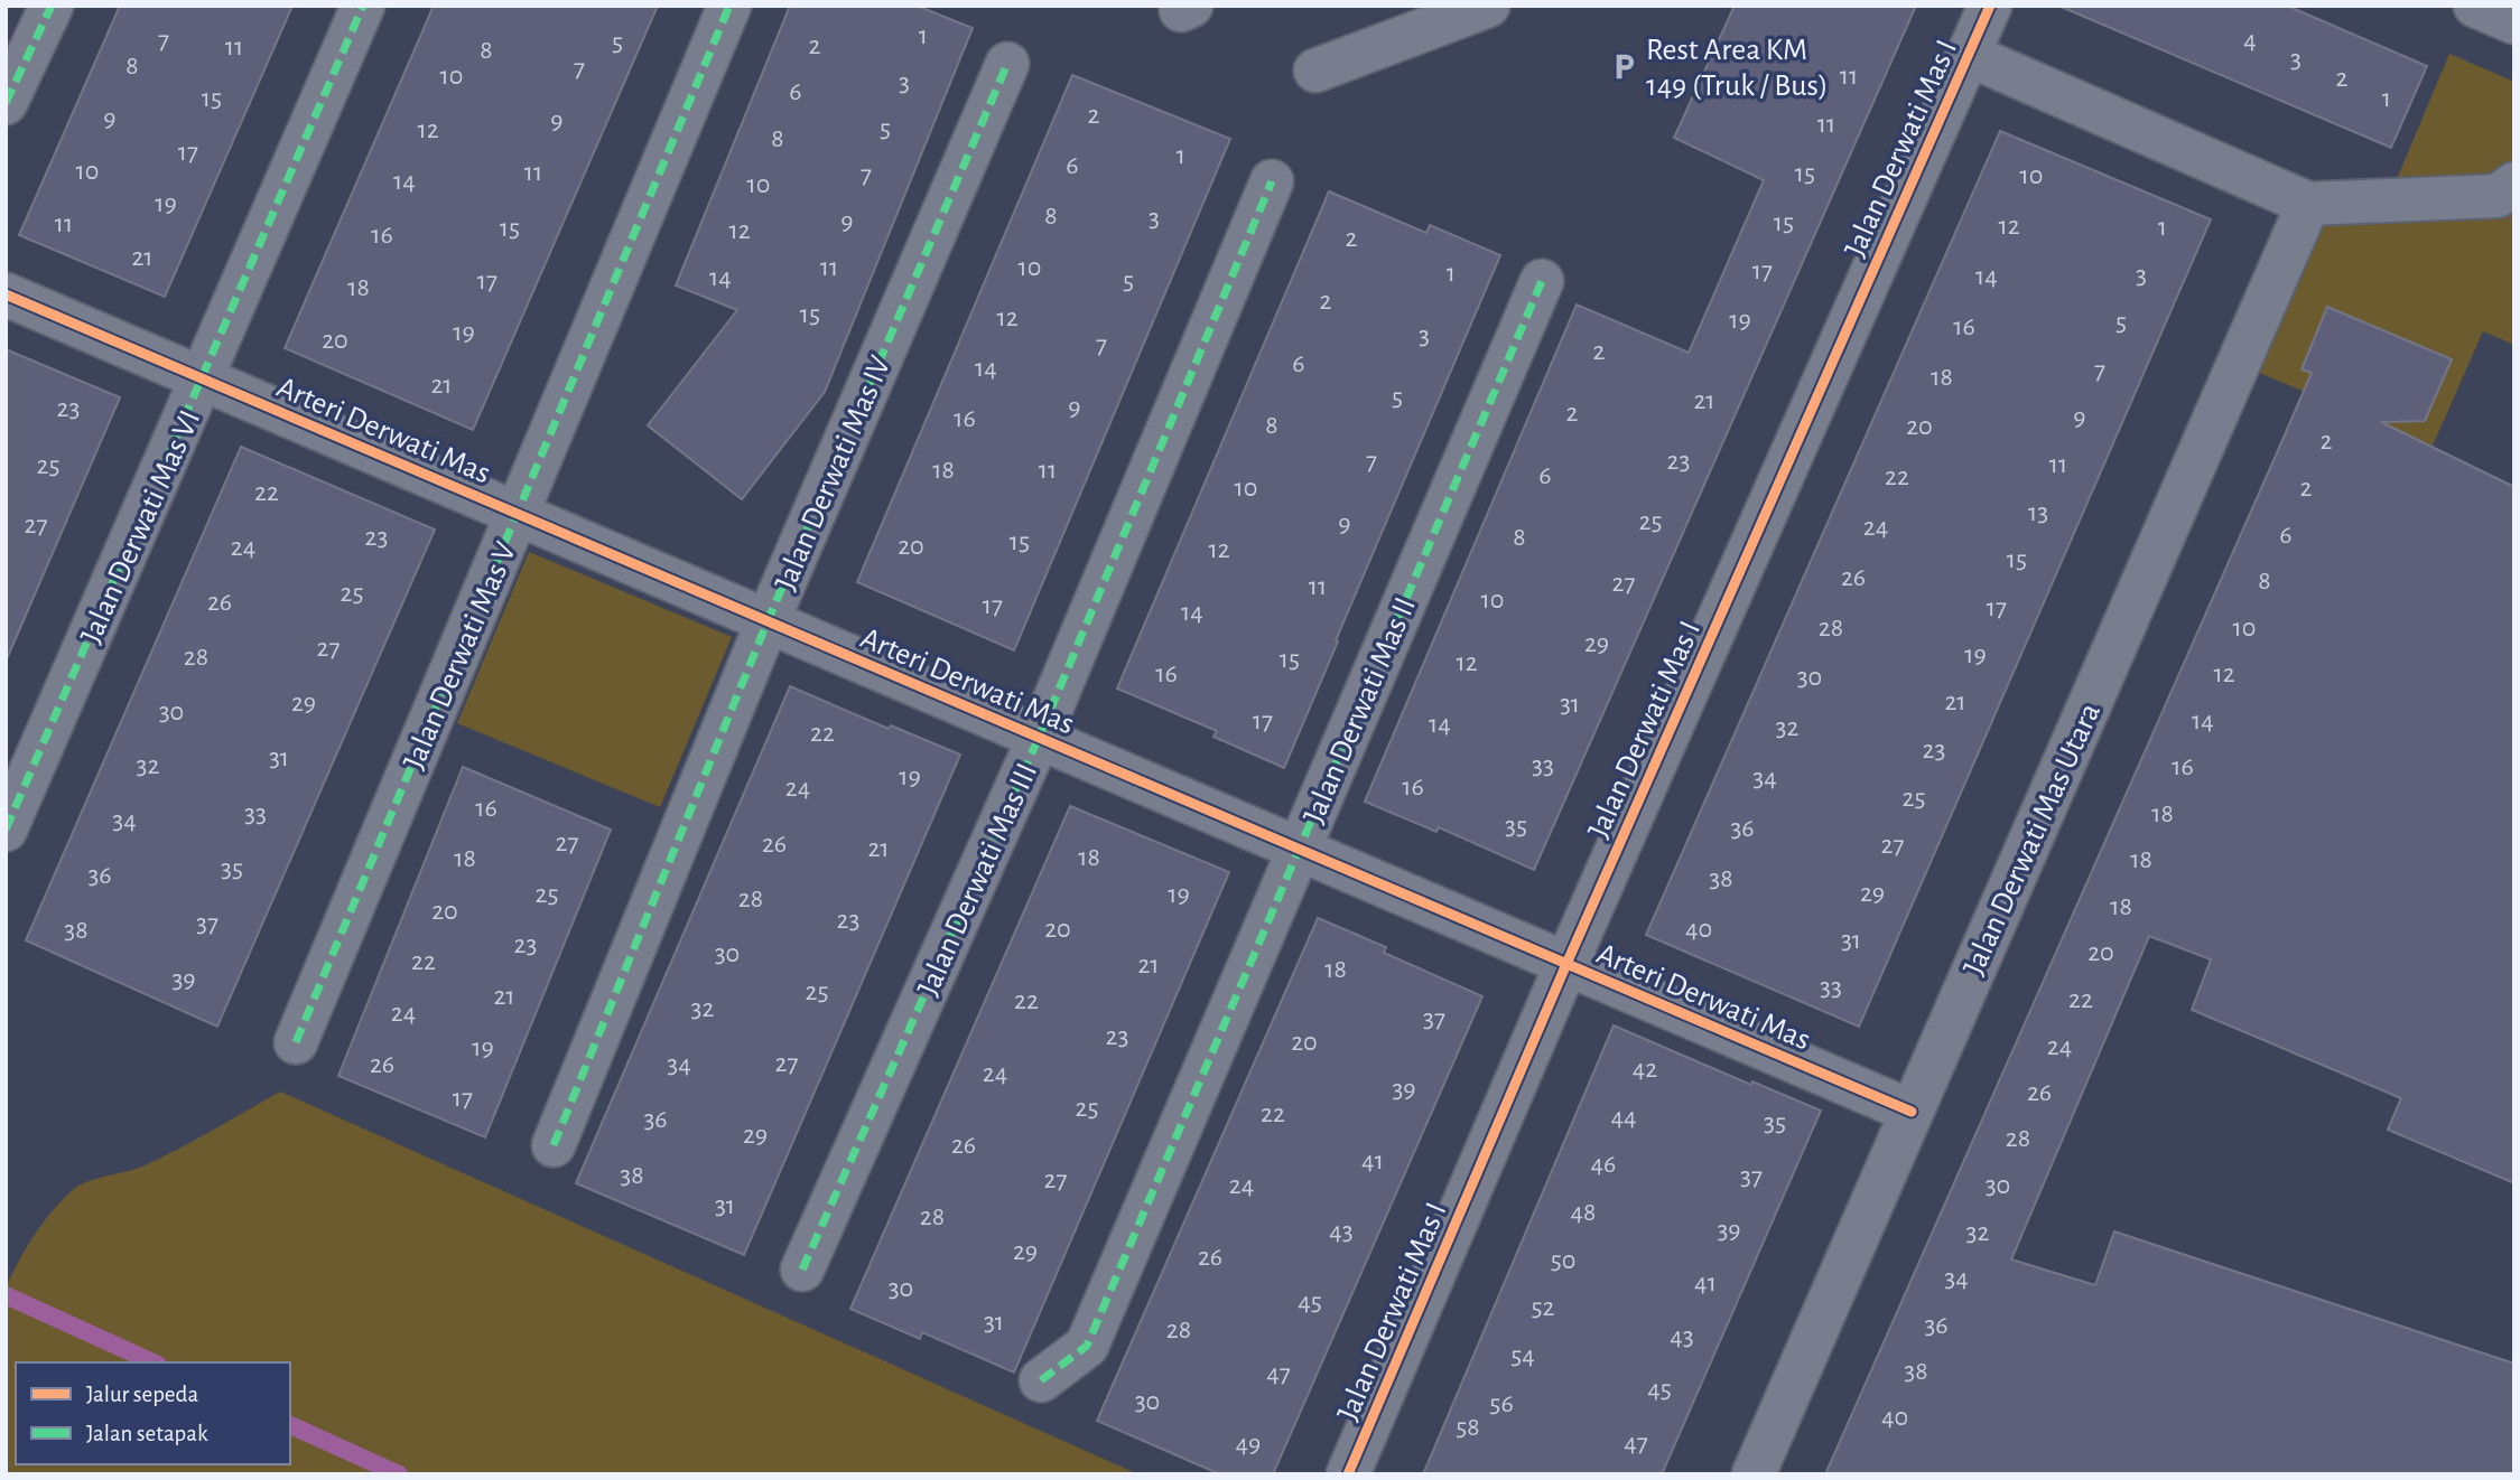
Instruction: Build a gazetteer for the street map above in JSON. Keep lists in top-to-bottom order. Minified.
{"streets":{"street":["Jalan Derwati Mas I","Arteri Derwati Mas","Jalan Derwati Mas IV","Jalan Derwati Mas VI","Jalan Derwati Mas V","Jalan Derwati Mas II","Jalan Derwati Mas Utara","Jalan Derwati Mas III"]},"crossings":[["Jalan Derwati Mas I","Arteri Derwati Mas"],["Jalan Derwati Mas I","Jalan Derwati Mas Utara"],["Arteri Derwati Mas","Jalan Derwati Mas IV"],["Arteri Derwati Mas","Jalan Derwati Mas VI"],["Arteri Derwati Mas","Jalan Derwati Mas V"],["Arteri Derwati Mas","Jalan Derwati Mas II"],["Arteri Derwati Mas","Jalan Derwati Mas Utara"],["Arteri Derwati Mas","Jalan Derwati Mas III"]],"places":{"parking":["Rest Area KM 149 (Truk / Bus)"]},"house_numbers":["1","7","4","5","2","11","8","3","8","7","10","11","2","3","6","15","1","2","9","9","11","5","12","8","17","1","6","10","11","15","7","10","14","10","19","8","3","9","15","11","12","1","15","12","16","2","21","11","10","17","1","3","14","14","17","5","18","2","15","12","19","5","16","19","3","20","7","2","6","14","7","18","21","5","21","9","23","2","9","16","8","20","2","7","23","11","25","18","11","6","22","10","2","22","13","25","9","27","24","6","23","8","15","20","24","12","15","26","8","27","11","25","10","26","17","17","14","28","10","29","27","19","28","15","12","16","12","30","21","29","31","30","17","14","14","32","22","23","31","32","33","16","19","34","16","24","25","16","33","18","34","35","36","27","26","27","21","18","18","18","35","36","38","29","25","19","28","18","20","23","37","20","40","38","31","23","20","30","22","21","18","39","33","25","21","22","22","32","24","37","23","20","24","19","27","26","34","42","24","39","26","17","25","22","44","36","35","29","28","26","41","46","38","37","27","24","30","31","48","28","39","43","32","29","26","50","34","41","30","45","52","31","36","28","43","54","38","47","45","30","56","40","58","47","49"],"legend":["Jalur sepeda","Jalan setapak"]}
